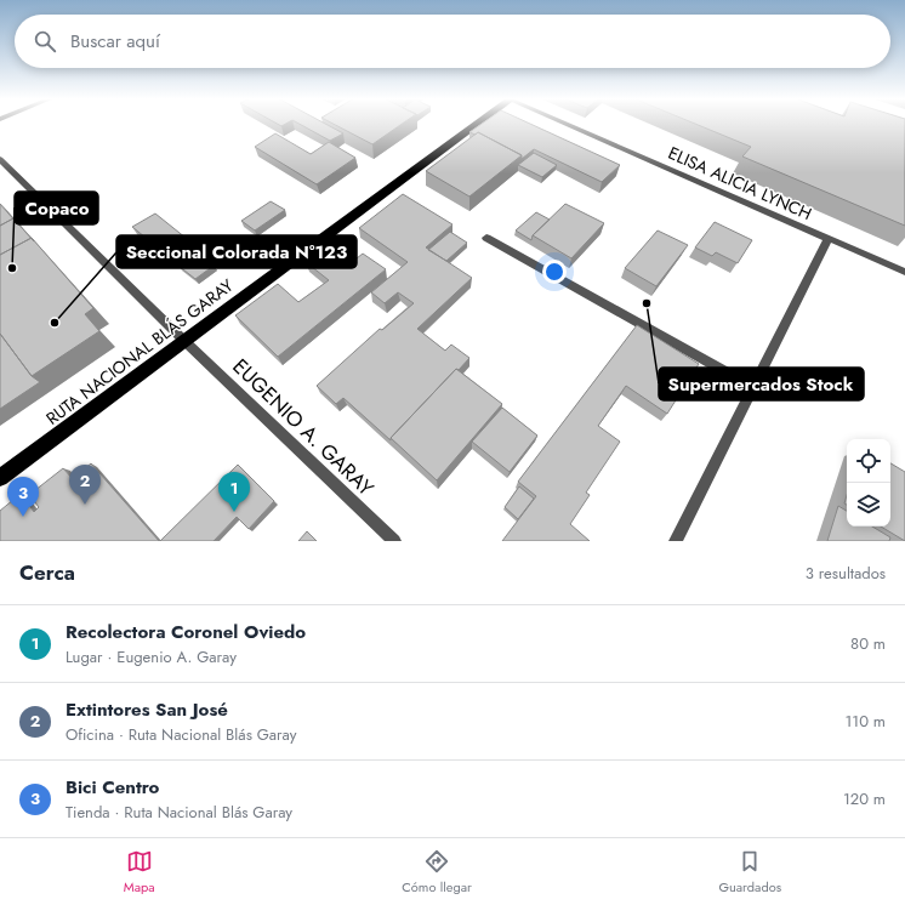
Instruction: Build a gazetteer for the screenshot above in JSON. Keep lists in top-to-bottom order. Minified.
{"streets":{"highway":["RUTA NACIONAL BLÁS GARAY"],"street":["ELISA ALICIA LYNCH","EUGENIO A. GARAY"]},"crossings":[["RUTA NACIONAL BLÁS GARAY","EUGENIO A. GARAY"]],"places":["Copaco","Supermercados Stock","Seccional Colorada N°123"],"page":{"search":"Buscar aquí","pins":["2","1","3"],"heading":["Cerca","3 resultados"],"list":[{"mark":"1","name":"Recolectora Coronel Oviedo","note":"Lugar · Eugenio A. Garay","value":"80 m"},{"mark":"2","name":"Extintores San José","note":"Oficina · Ruta Nacional Blás Garay","value":"110 m"},{"mark":"3","name":"Bici Centro","note":"Tienda · Ruta Nacional Blás Garay","value":"120 m"}],"nav":["Mapa","Cómo llegar","Guardados"]}}
